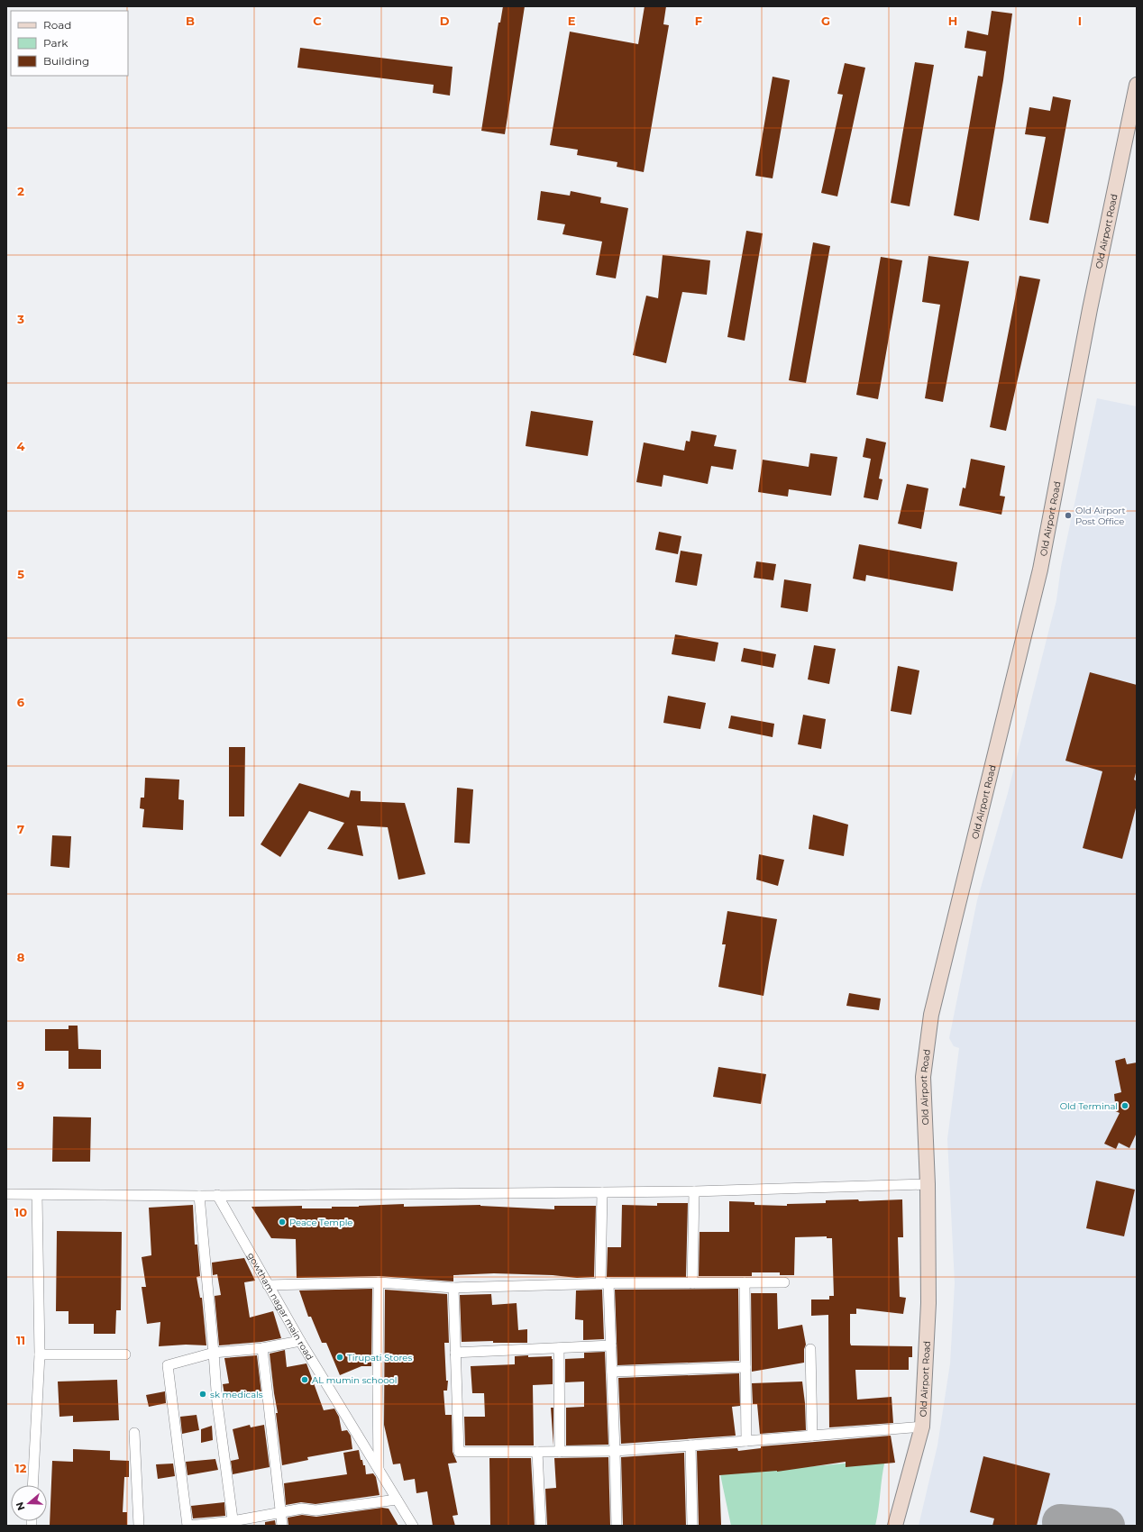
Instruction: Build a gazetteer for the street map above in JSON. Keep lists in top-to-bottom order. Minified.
{"streets":{"main road":["Old Airport Road"],"street":["gowtham nagar main road"]},"places":["Old Airport Post Office","Old Terminal","Peace Temple","Tirupati Stores","AL mumin schoool","sk medicals"],"legend":["Road","Park","Building"],"north":"left","grid":{"columns":["B","C","D","E","F","G","H","I"],"rows":["2","3","4","5","6","7","8","9","10","11","12"]}}
